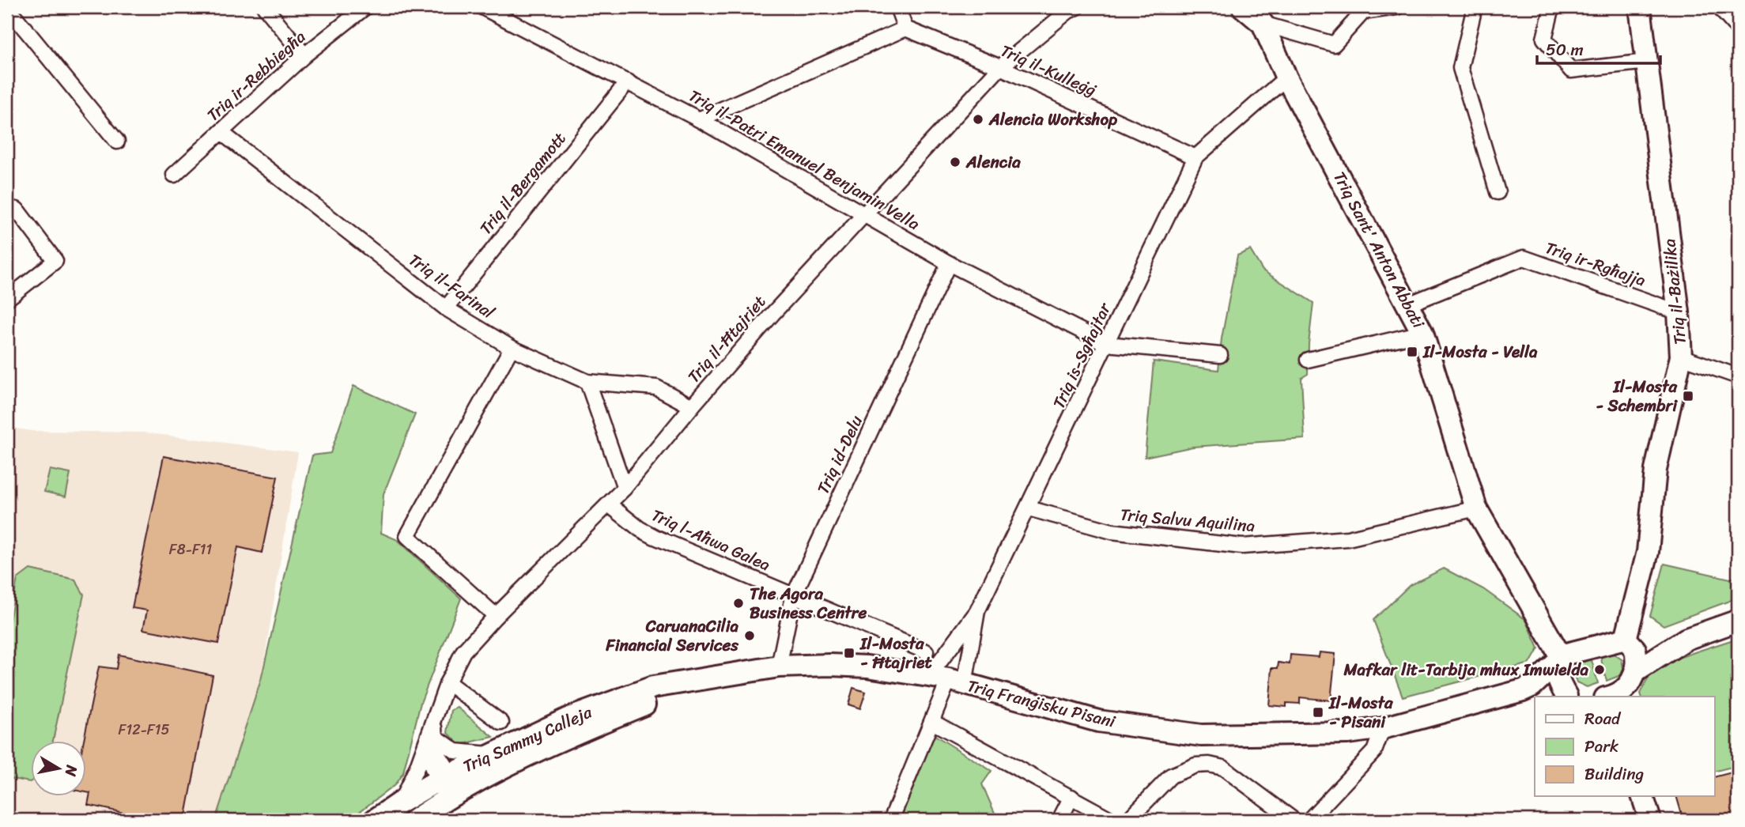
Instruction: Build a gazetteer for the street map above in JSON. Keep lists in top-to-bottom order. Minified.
{"streets":{"street":["Triq il-Kulleġġ","Triq ir-Rebbiegħa","Triq il-Patri Emanuel Benjamin Vella","Triq il-Bergamott","Triq Sant' Anton Abbati","Triq ir-Rgħajja","Triq il-Farinal","Triq il-Bażilika","Triq il-Ħtajriet","Triq is-Sgħajtar","Triq id-Delu","Triq Salvu Aquilina","Triq l-Aħwa Galea","Triq Franġisku Pisani","Triq Sammy Calleja"]},"crossings":[["Triq il-Kulleġġ","Triq il-Ħtajriet"],["Triq il-Kulleġġ","Triq is-Sgħajtar"],["Triq ir-Rebbiegħa","Triq il-Farinal"],["Triq il-Patri Emanuel Benjamin Vella","Triq il-Bergamott"],["Triq il-Patri Emanuel Benjamin Vella","Triq il-Ħtajriet"],["Triq il-Patri Emanuel Benjamin Vella","Triq is-Sgħajtar"],["Triq il-Patri Emanuel Benjamin Vella","Triq id-Delu"],["Triq il-Bergamott","Triq il-Farinal"],["Triq Sant' Anton Abbati","Triq ir-Rgħajja"],["Triq Sant' Anton Abbati","Triq is-Sgħajtar"],["Triq Sant' Anton Abbati","Triq Salvu Aquilina"],["Triq Sant' Anton Abbati","Triq Franġisku Pisani"],["Triq ir-Rgħajja","Triq il-Bażilika"],["Triq il-Farinal","Triq il-Ħtajriet"],["Triq il-Ħtajriet","Triq l-Aħwa Galea"],["Triq il-Ħtajriet","Triq Sammy Calleja"],["Triq is-Sgħajtar","Triq Salvu Aquilina"],["Triq is-Sgħajtar","Triq Franġisku Pisani"],["Triq id-Delu","Triq l-Aħwa Galea"],["Triq id-Delu","Triq Franġisku Pisani"],["Triq id-Delu","Triq Sammy Calleja"],["Triq Franġisku Pisani","Triq Sammy Calleja"]],"places":{"other":["Alencia Workshop","Alencia","The Agora Business Centre","CaruanaCilia Financial Services","Mafkar lit-Tarbija mhux Imwielda"],"transit":["Il-Mosta - Vella","Il-Mosta - Schembri","Il-Mosta - Ħtajriet","Il-Mosta - Pisani"]},"house_numbers":["F8-F11","F12-F15"],"legend":["Road","Park","Building"],"scale_bar":"50 m","north":"right"}
